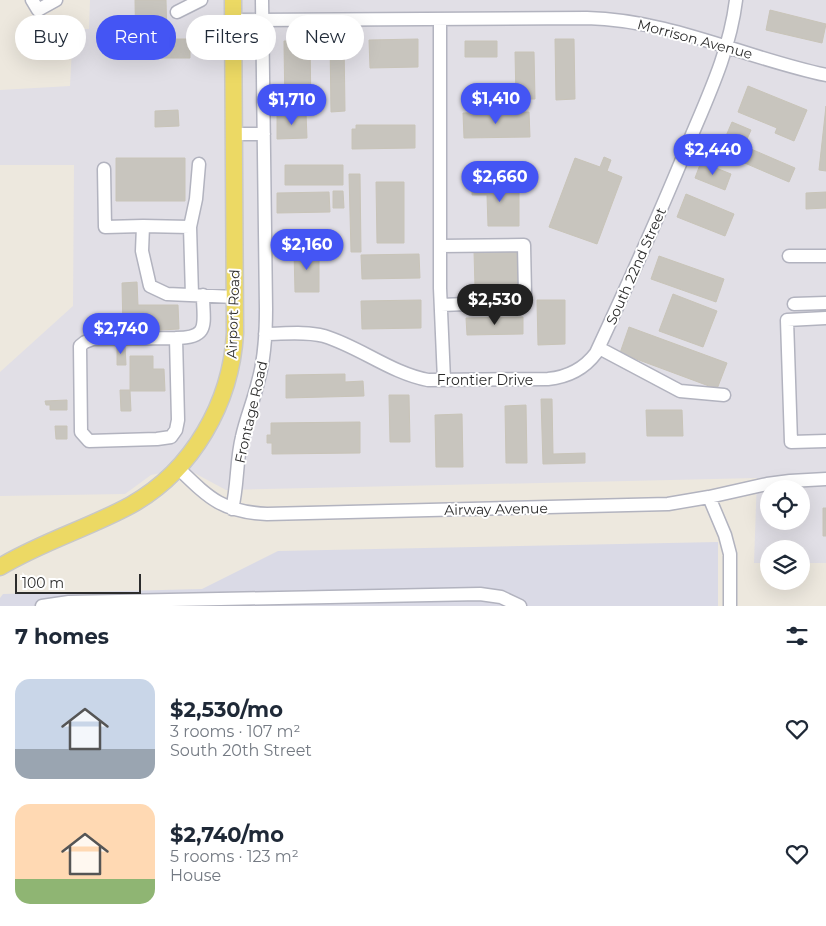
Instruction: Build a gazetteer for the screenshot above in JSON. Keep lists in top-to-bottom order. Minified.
{"streets":{"main road":["Airport Road"],"street":["Morrison Avenue","South 22nd Street","Frontier Drive","Frontage Road","Airway Avenue"]},"crossings":[["Morrison Avenue","South 22nd Street"],["South 22nd Street","Frontier Drive"],["Airport Road","Airway Avenue"],["Frontier Drive","Frontage Road"],["Frontage Road","Airway Avenue"]],"scale_bar":"100 m","page":{"chip":["Buy","Rent","Filters","New"],"price":["$1,410","$1,710","$2,440","$2,660","$2,160","$2,530","$2,740"],"scale":"100 m","heading":"7 homes","list":[{"name":"$2,530/mo","note":"3 rooms · 107 m² · South 20th Street"},{"name":"$2,740/mo","note":"5 rooms · 123 m² · House"}]}}
